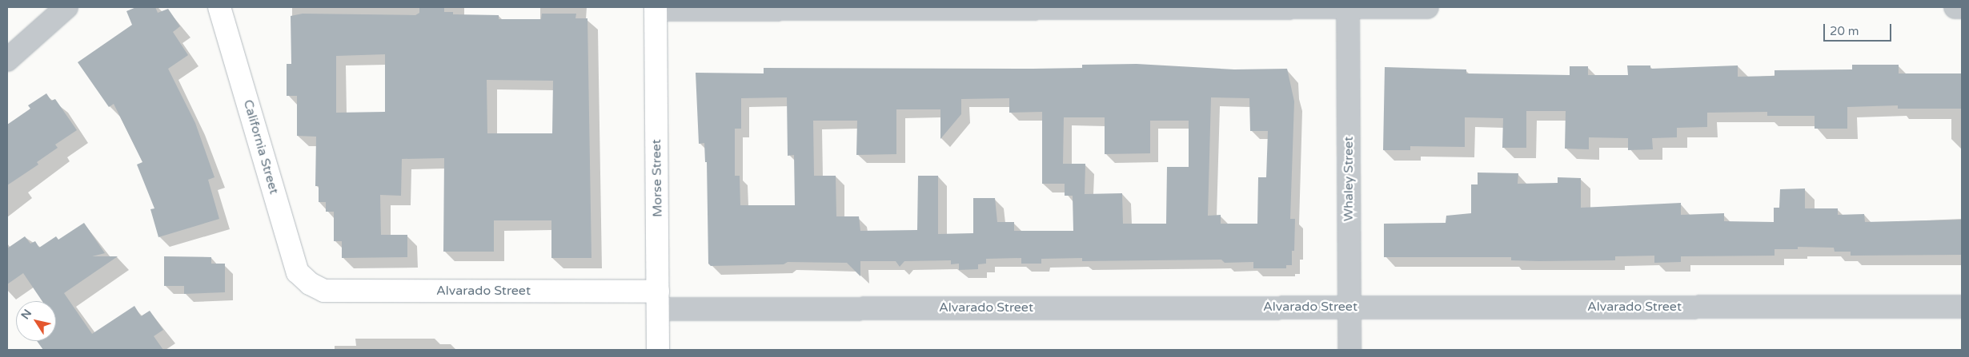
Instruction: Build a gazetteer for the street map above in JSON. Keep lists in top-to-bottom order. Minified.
{"streets":{"street":["California Street","Morse Street","Whaley Street","Alvarado Street"]},"crossings":[["California Street","Alvarado Street"],["Morse Street","Alvarado Street"],["Whaley Street","Alvarado Street"]],"scale_bar":"20 m","north":"top left"}
